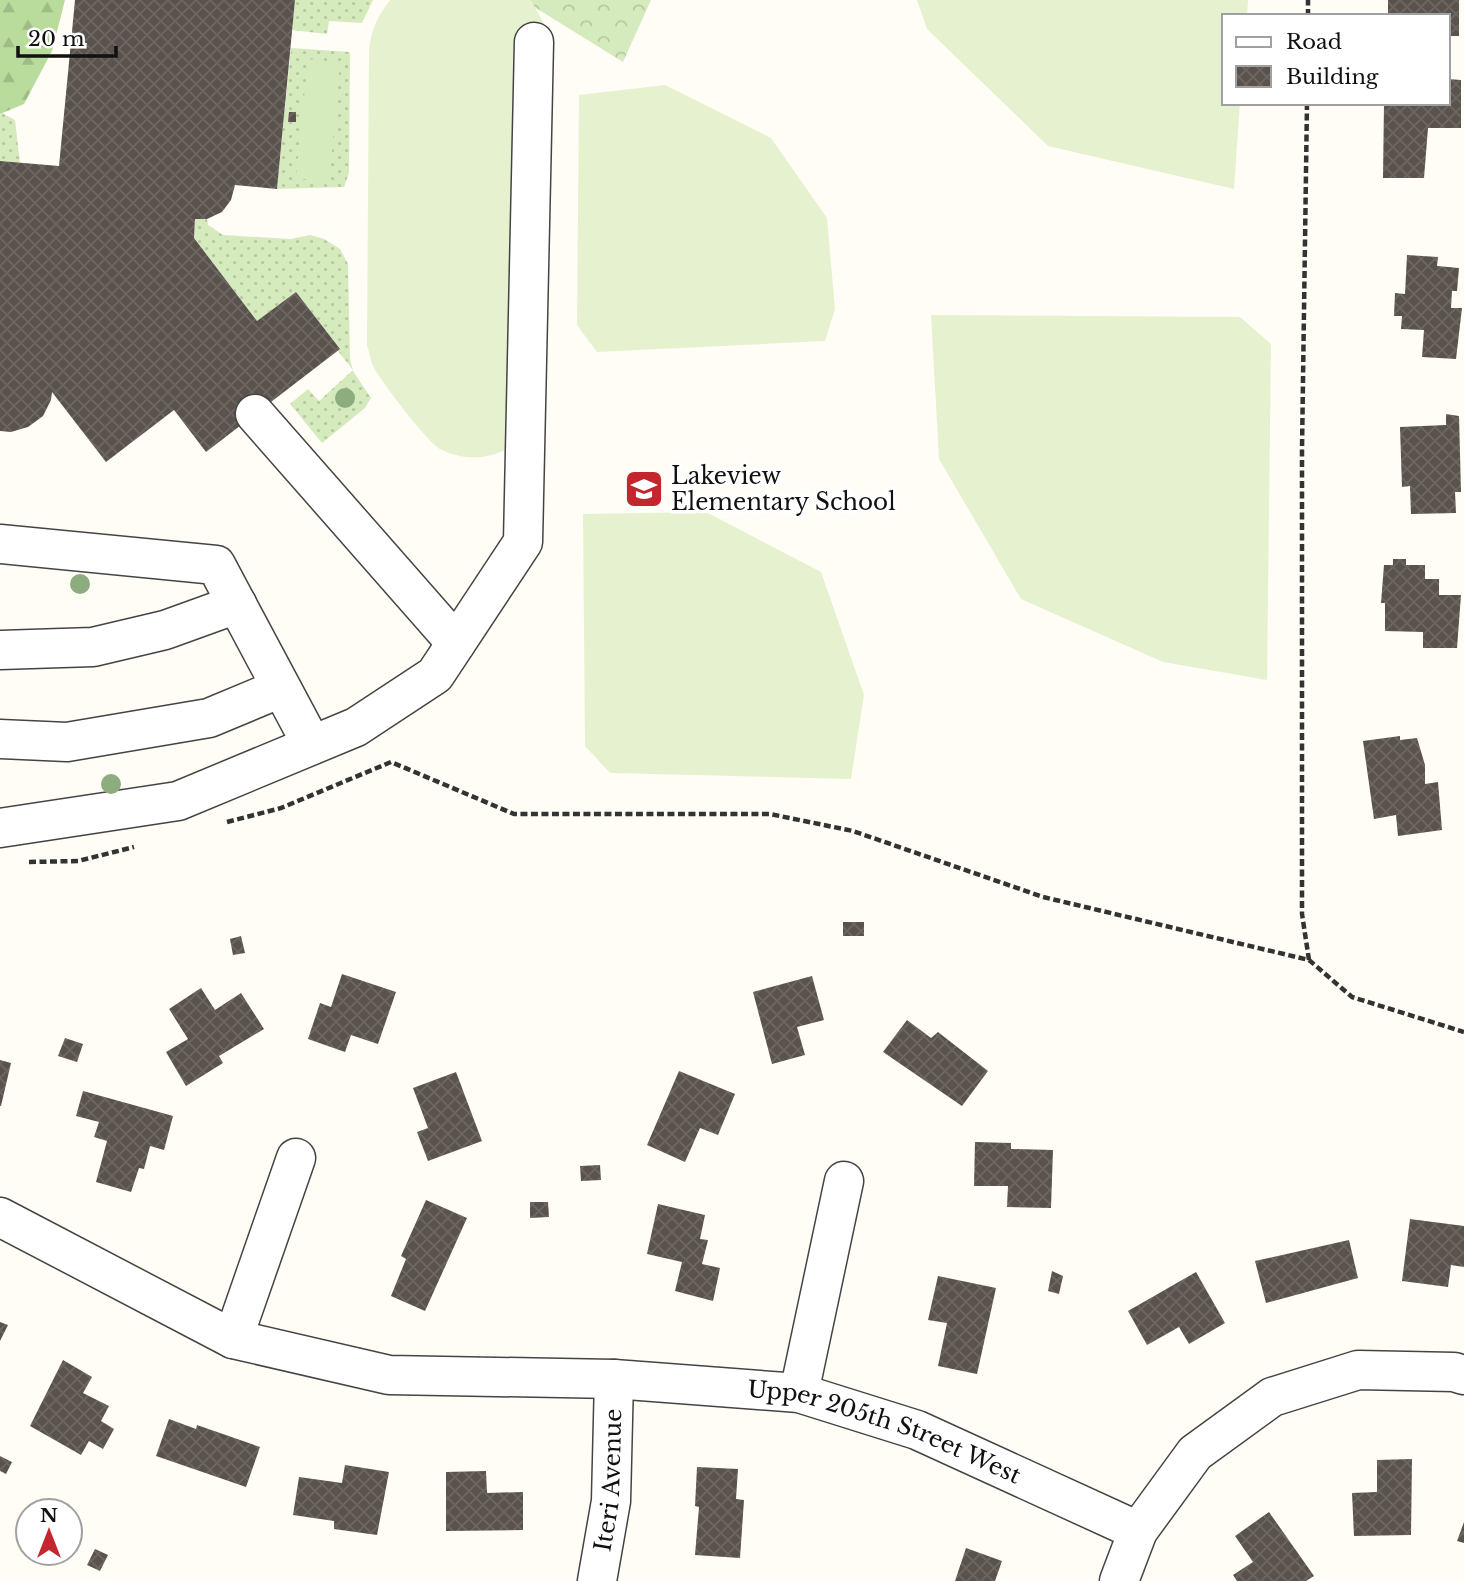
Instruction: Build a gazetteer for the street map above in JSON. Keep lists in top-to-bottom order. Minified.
{"streets":{"street":["Upper 205th Street West","Iteri Avenue"]},"crossings":[["Upper 205th Street West","Iteri Avenue"]],"places":{"school or university":["Lakeview Elementary School"]},"legend":["Road","Building"],"scale_bar":"20 m","north":"top"}
